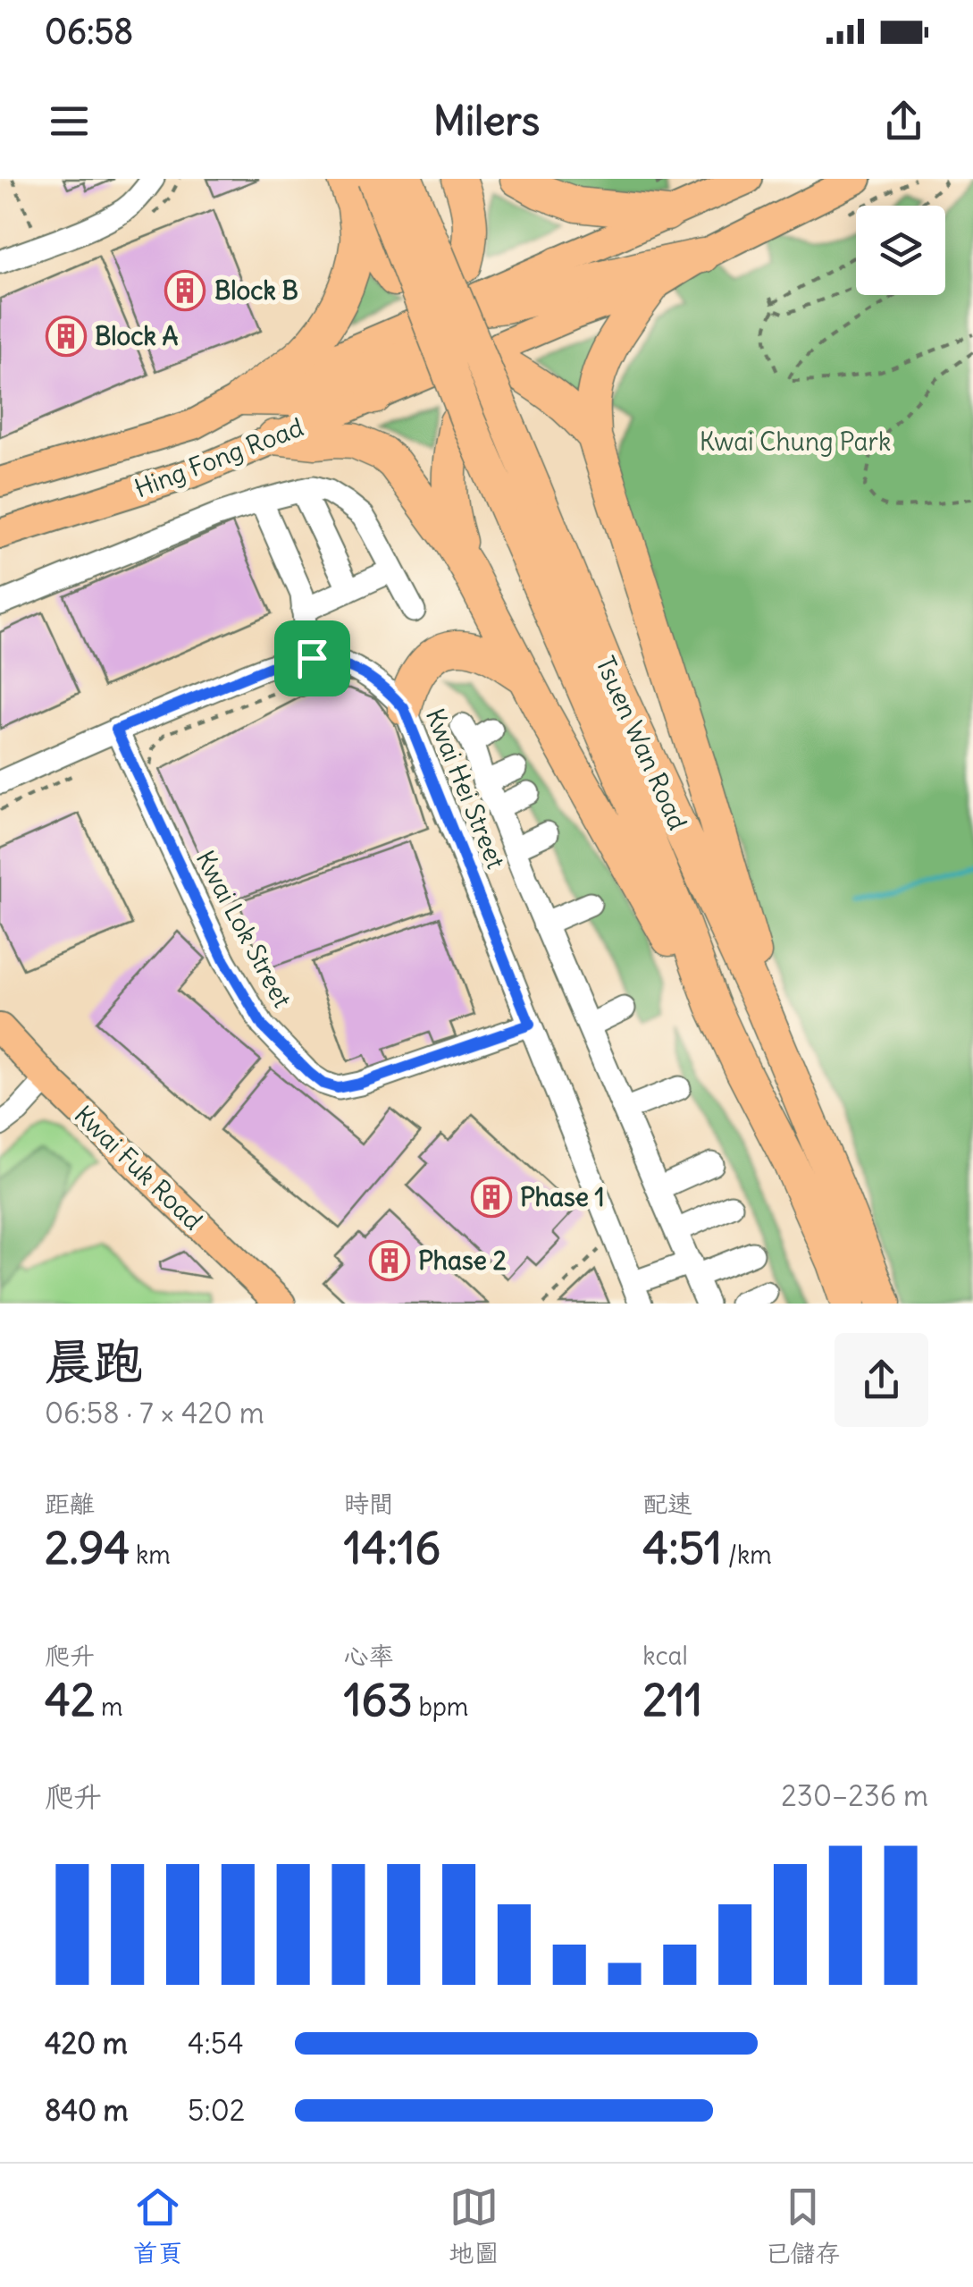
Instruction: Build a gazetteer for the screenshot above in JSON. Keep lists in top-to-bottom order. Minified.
{"streets":{"highway":["Tsuen Wan Road"],"main road":["Hing Fong Road","Kwai Fuk Road"],"street":["Kwai Hei Street","Kwai Lok Street"]},"crossings":[["Kwai Hei Street","Kwai Lok Street"]],"parks":["Kwai Chung Park"],"places":{"building":["Block B","Block A","Phase 1","Phase 2"]},"page":{"status":"06:58","header":"Milers","heading":["晨跑","06:58 · 7 × 420 m"],"stats":[["距離","2.94 km"],["時間","14:16"],["配速","4:51 /km"],["爬升","42 m"],["心率","163 bpm"],["kcal","211"]],"chart":["爬升","230–236 m"],"list":[{"name":"420 m","note":"4:54"},{"name":"840 m","note":"5:02"}],"tabs":["首頁","地圖","已儲存"]}}
